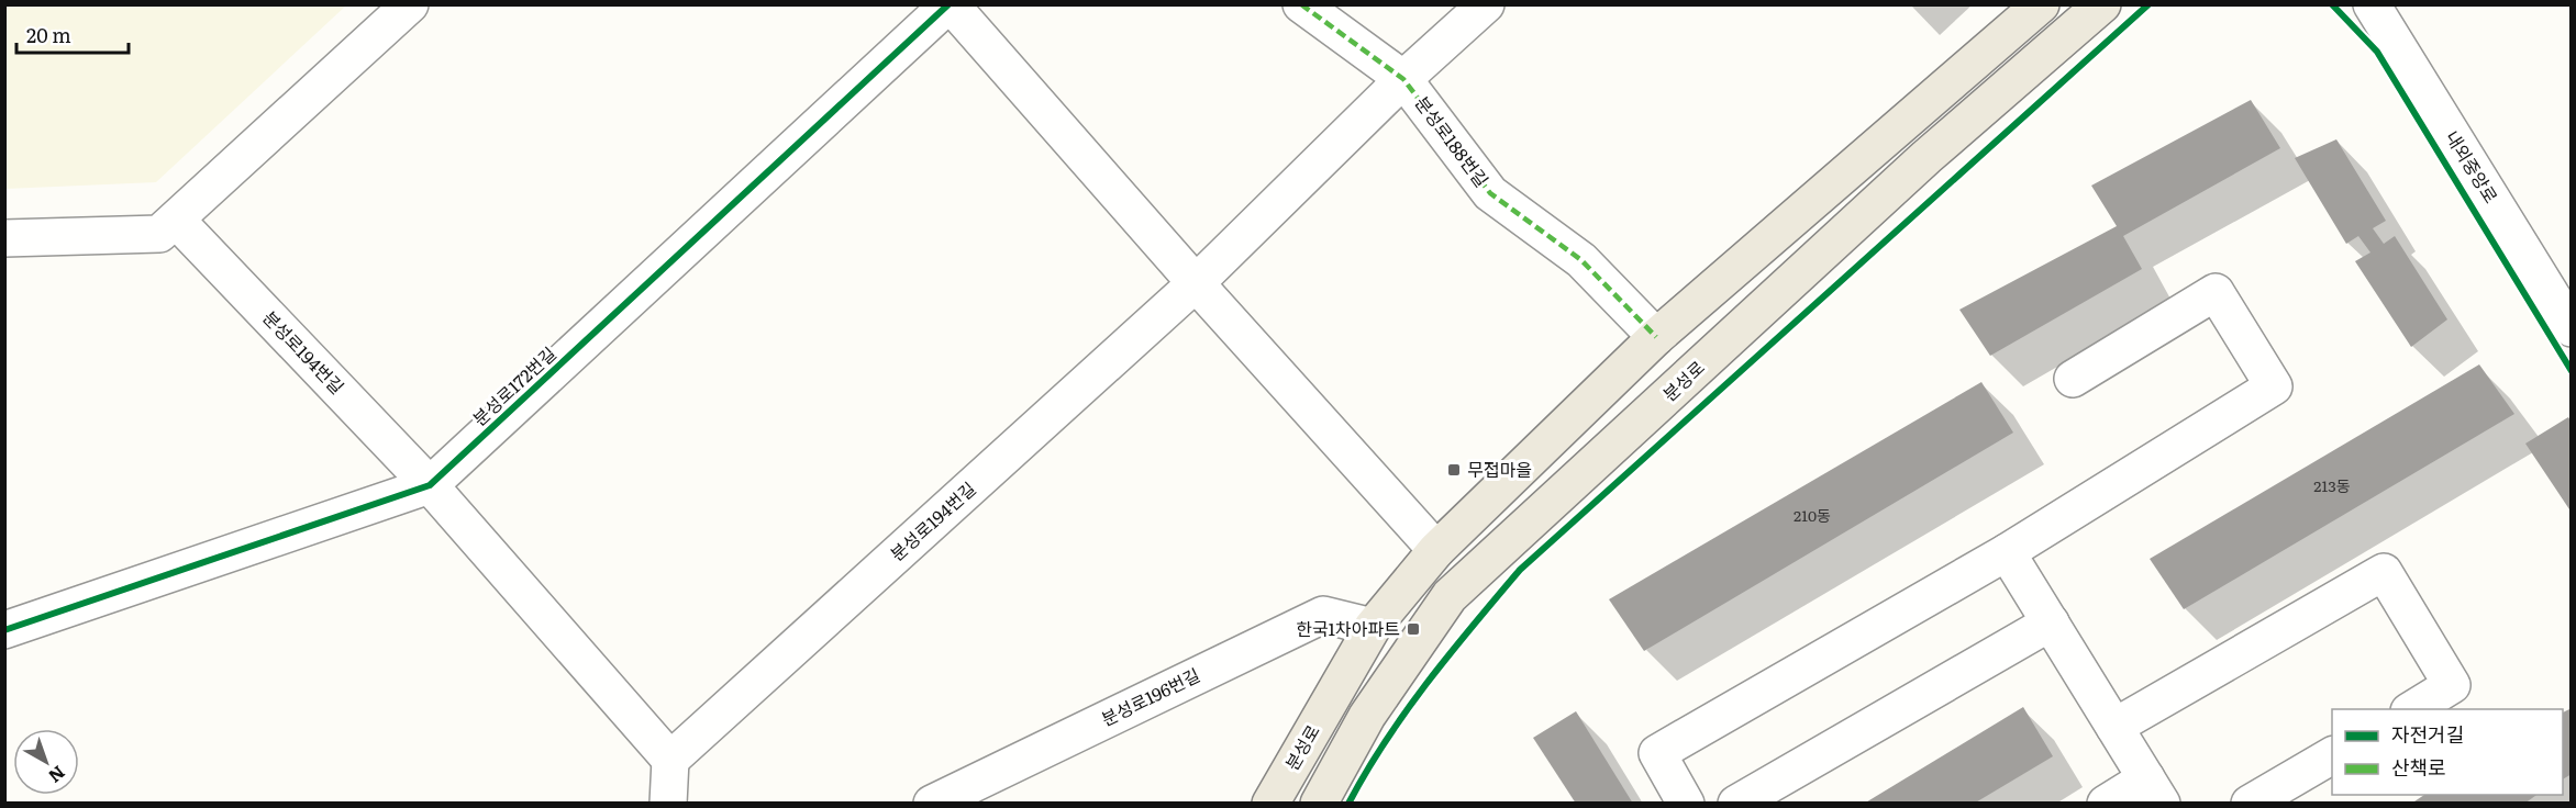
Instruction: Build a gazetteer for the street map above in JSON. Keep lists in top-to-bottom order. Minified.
{"streets":{"main road":["분성로"],"street":["분성로188번길","내외중앙로","분성로194번길","분성로172번길","분성로196번길"]},"crossings":[["분성로188번길","분성로194번길"],["분성로188번길","분성로"],["분성로194번길","분성로172번길"],["분성로","분성로196번길"]],"places":{"transit":["무접마을","한국1차아파트"]},"house_numbers":["213동","210동"],"legend":["자전거길","산책로"],"scale_bar":"20 m","north":"bottom right"}
